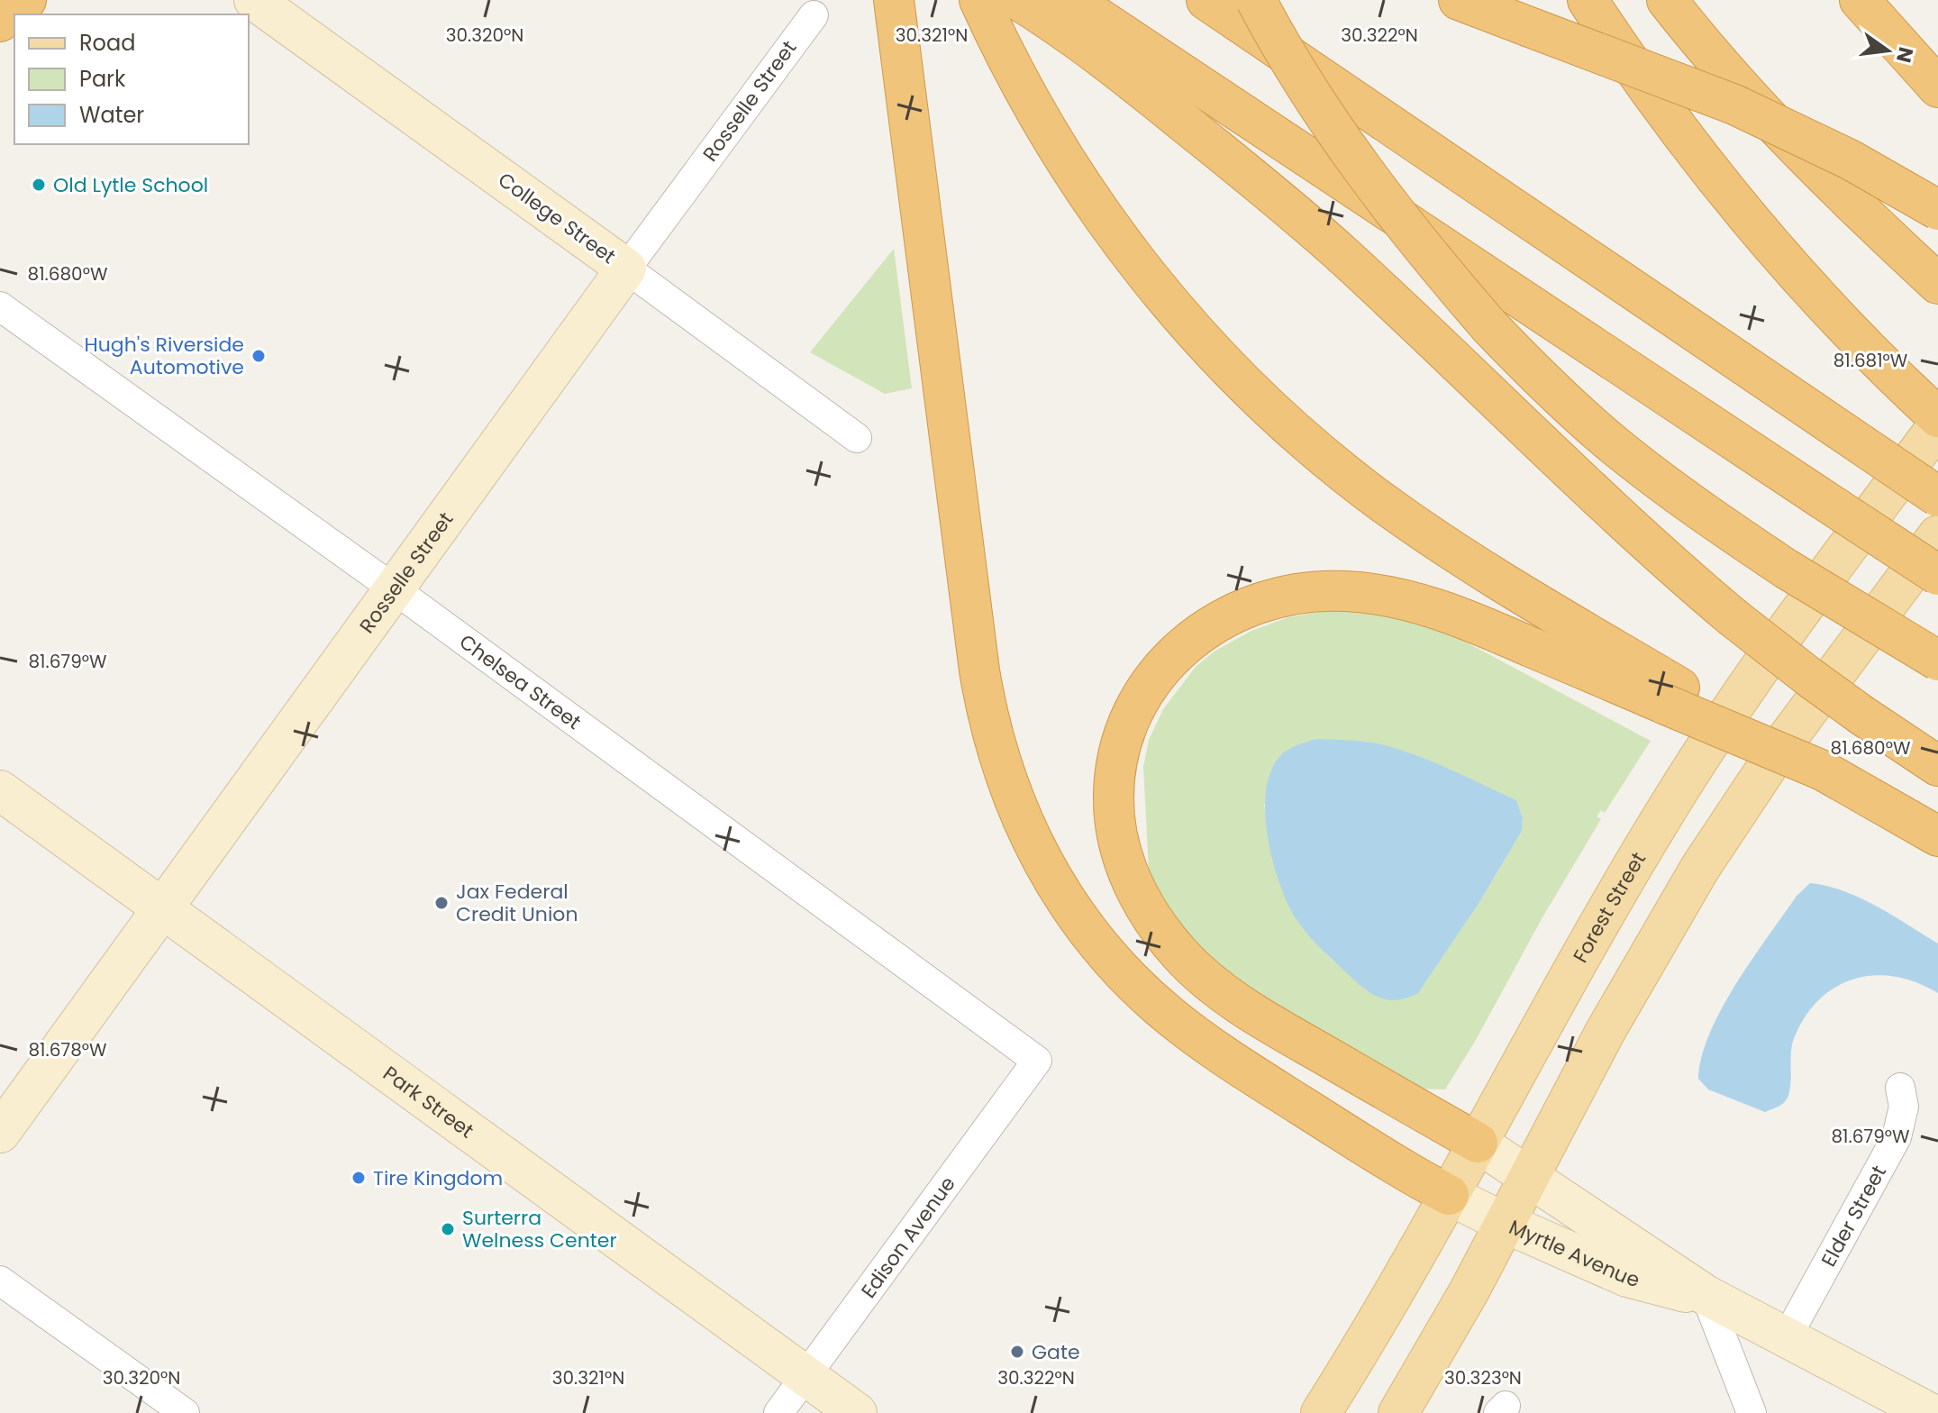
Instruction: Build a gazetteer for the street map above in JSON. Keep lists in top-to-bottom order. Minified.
{"streets":{"main road":["Forest Street"],"street":["Rosselle Street","College Street","Chelsea Street","Park Street","Elder Street","Edison Avenue","Myrtle Avenue"]},"crossings":[["Rosselle Street","College Street"],["Rosselle Street","Chelsea Street"],["Rosselle Street","Park Street"],["Chelsea Street","Edison Avenue"],["Forest Street","Myrtle Avenue"],["Park Street","Edison Avenue"],["Elder Street","Myrtle Avenue"]],"places":["Old Lytle School","Hugh's Riverside Automotive","Jax Federal Credit Union","Tire Kingdom","Surterra Welness Center","Gate"],"legend":["Road","Park","Water"],"north":"right","coordinates":["30.320°N","30.321°N","30.322°N","81.680°W","81.681°W","81.679°W","81.678°W","30.323°N"]}
